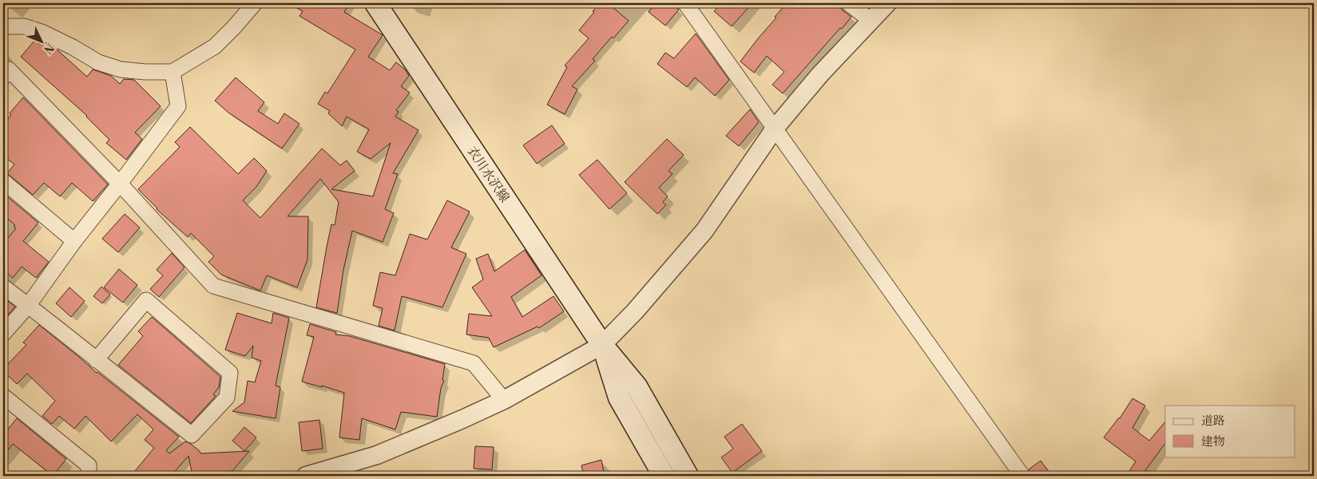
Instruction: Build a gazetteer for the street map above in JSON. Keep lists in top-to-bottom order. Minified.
{"streets":{"main road":["衣川水沢線"]},"legend":["道路","建物"],"north":"bottom right"}
